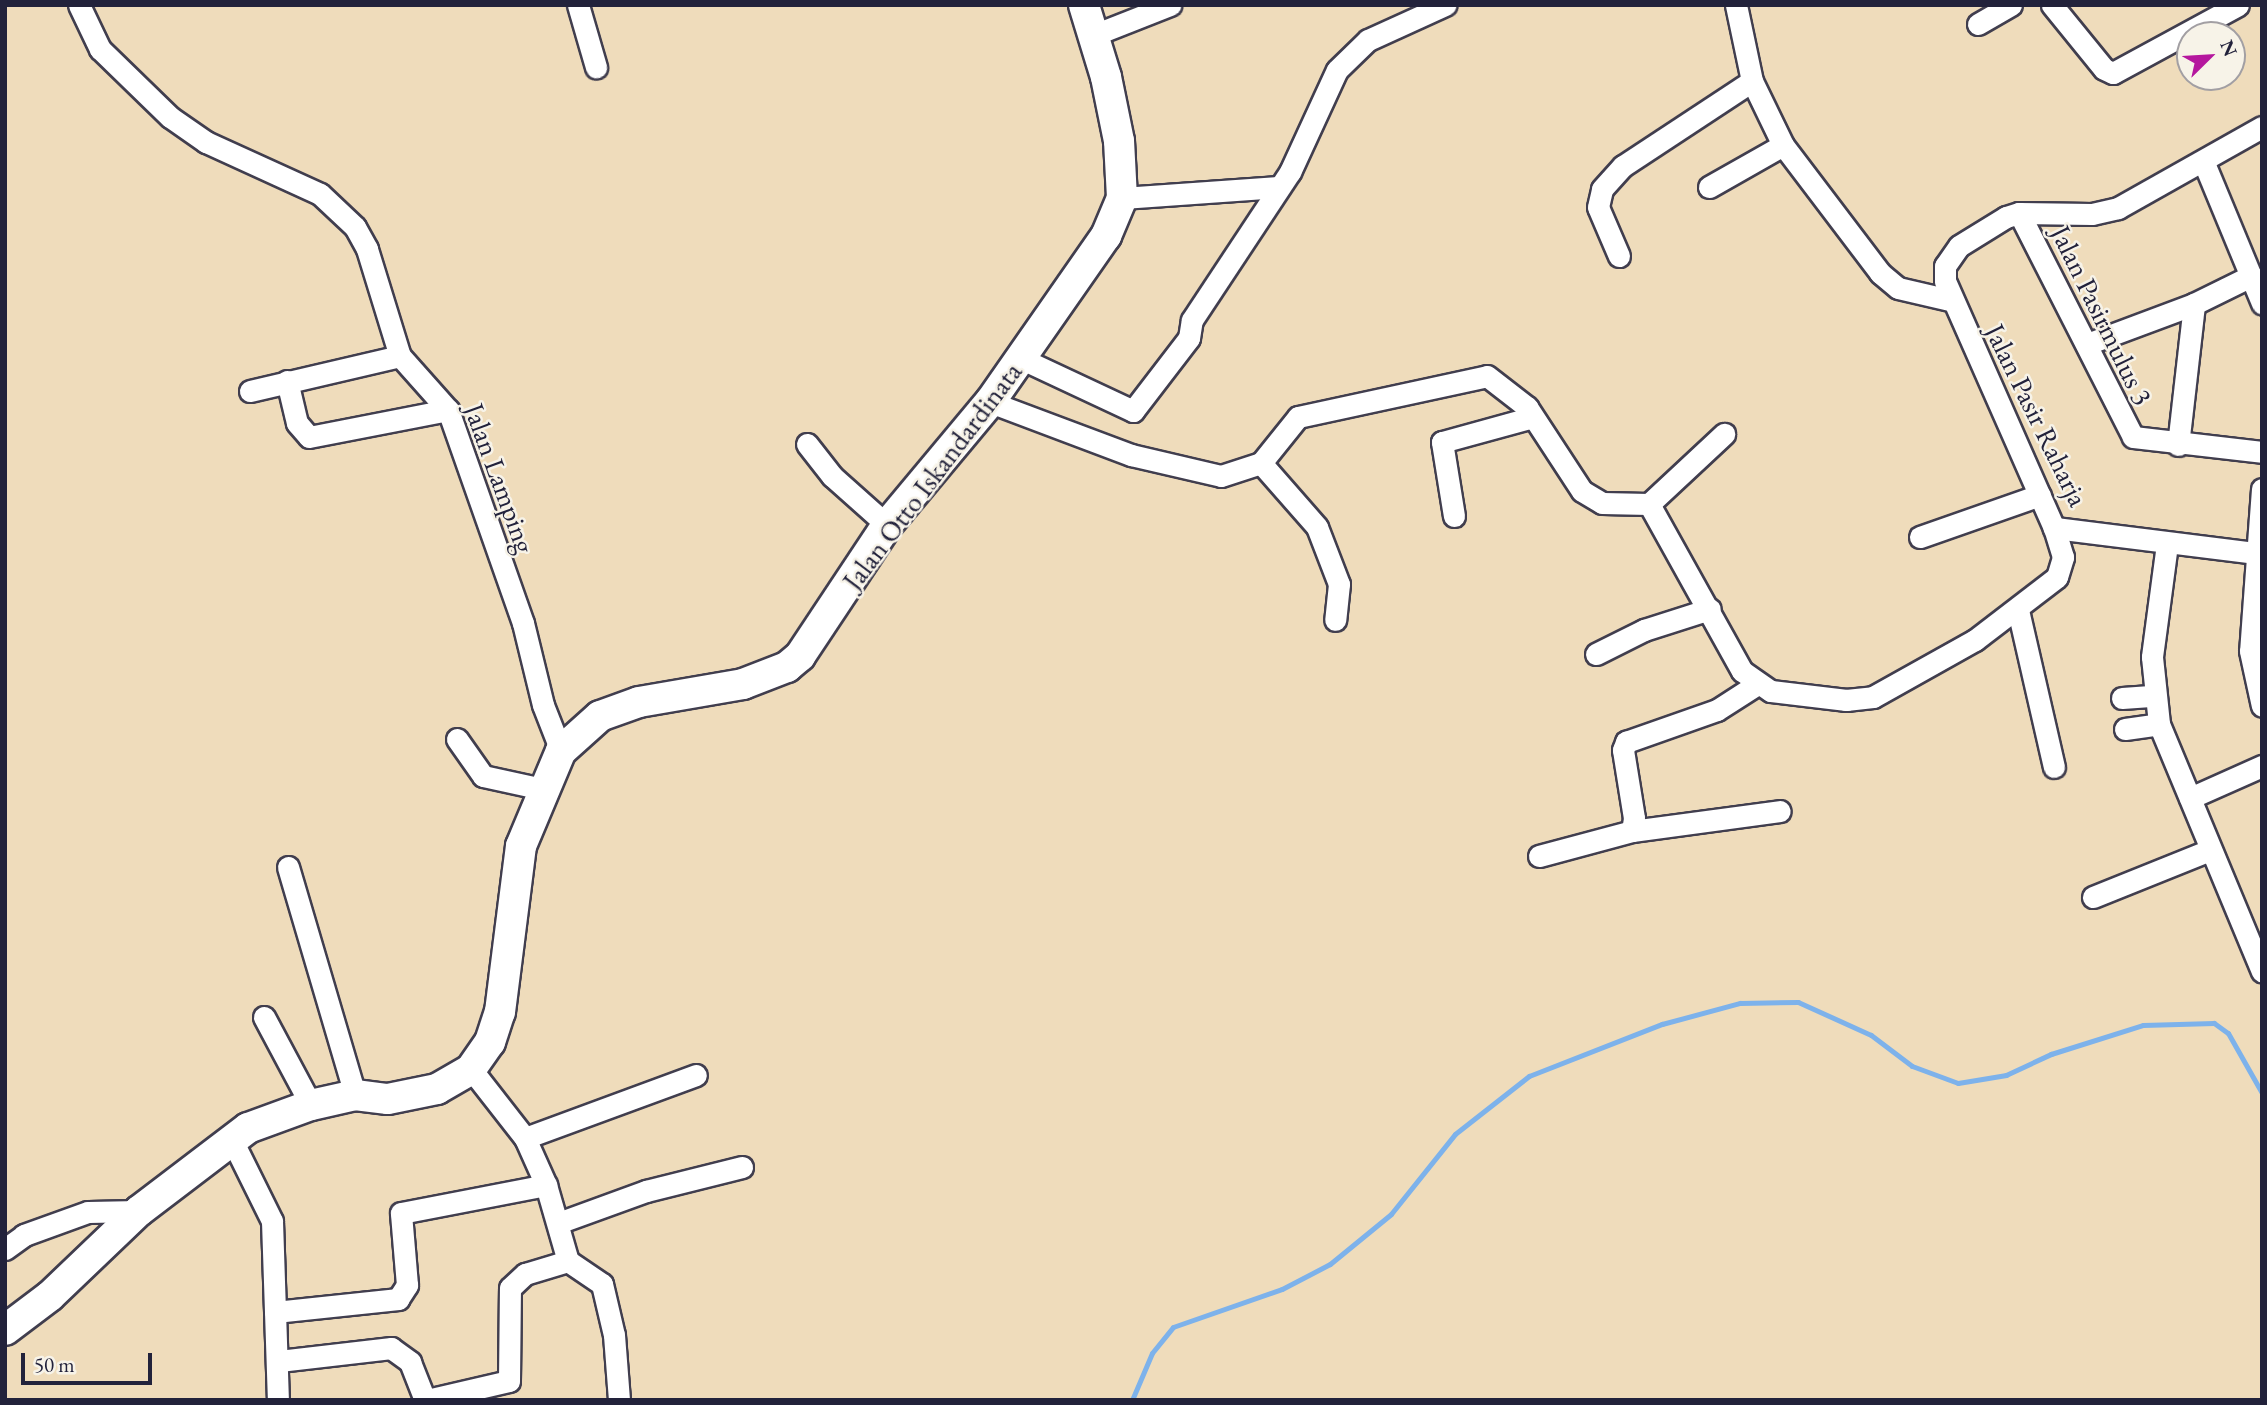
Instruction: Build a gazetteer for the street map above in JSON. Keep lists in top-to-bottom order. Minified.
{"streets":{"main road":["Jalan Otto Iskandardinata"],"street":["Jalan Pasirmulus 3","Jalan Pasir Raharja","Jalan Lamping"]},"crossings":[["Jalan Otto Iskandardinata","Jalan Lamping"]],"scale_bar":"50 m","north":"top right"}
